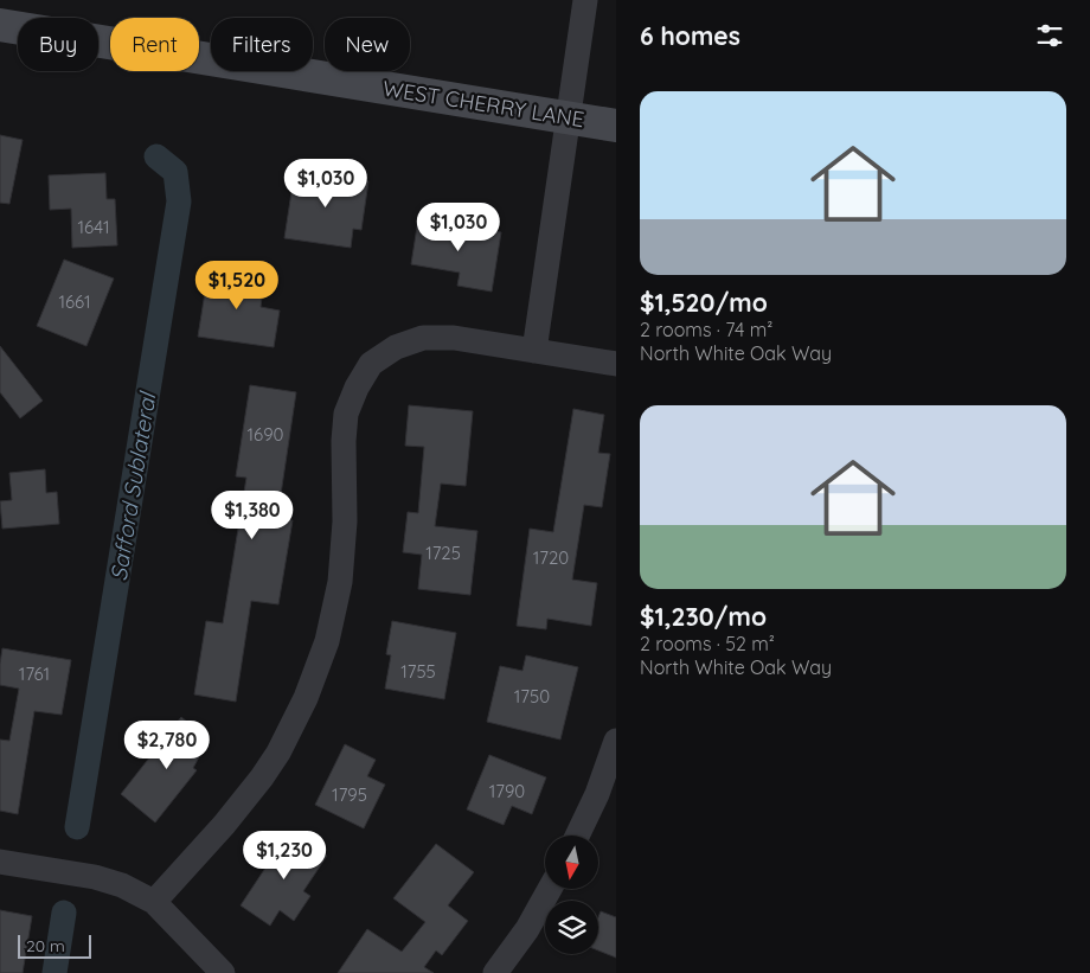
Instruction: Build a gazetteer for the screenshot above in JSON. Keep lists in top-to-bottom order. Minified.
{"streets":{"main road":["WEST CHERRY LANE"]},"water":["Safford Sublateral"],"house_numbers":["1641","1661","1690","1725","1720","1755","1761","1750","1790","1795"],"scale_bar":"20 m","north":"bottom","page":{"heading":"6 homes","chip":["Buy","Rent","Filters","New"],"list":[{"name":"$1,520/mo","note":"2 rooms · 74 m² · North White Oak Way"},{"name":"$1,230/mo","note":"2 rooms · 52 m² · North White Oak Way"}],"price":["$1,030","$1,030","$1,520","$1,380","$2,780","$1,230"],"scale":"20 m"}}
